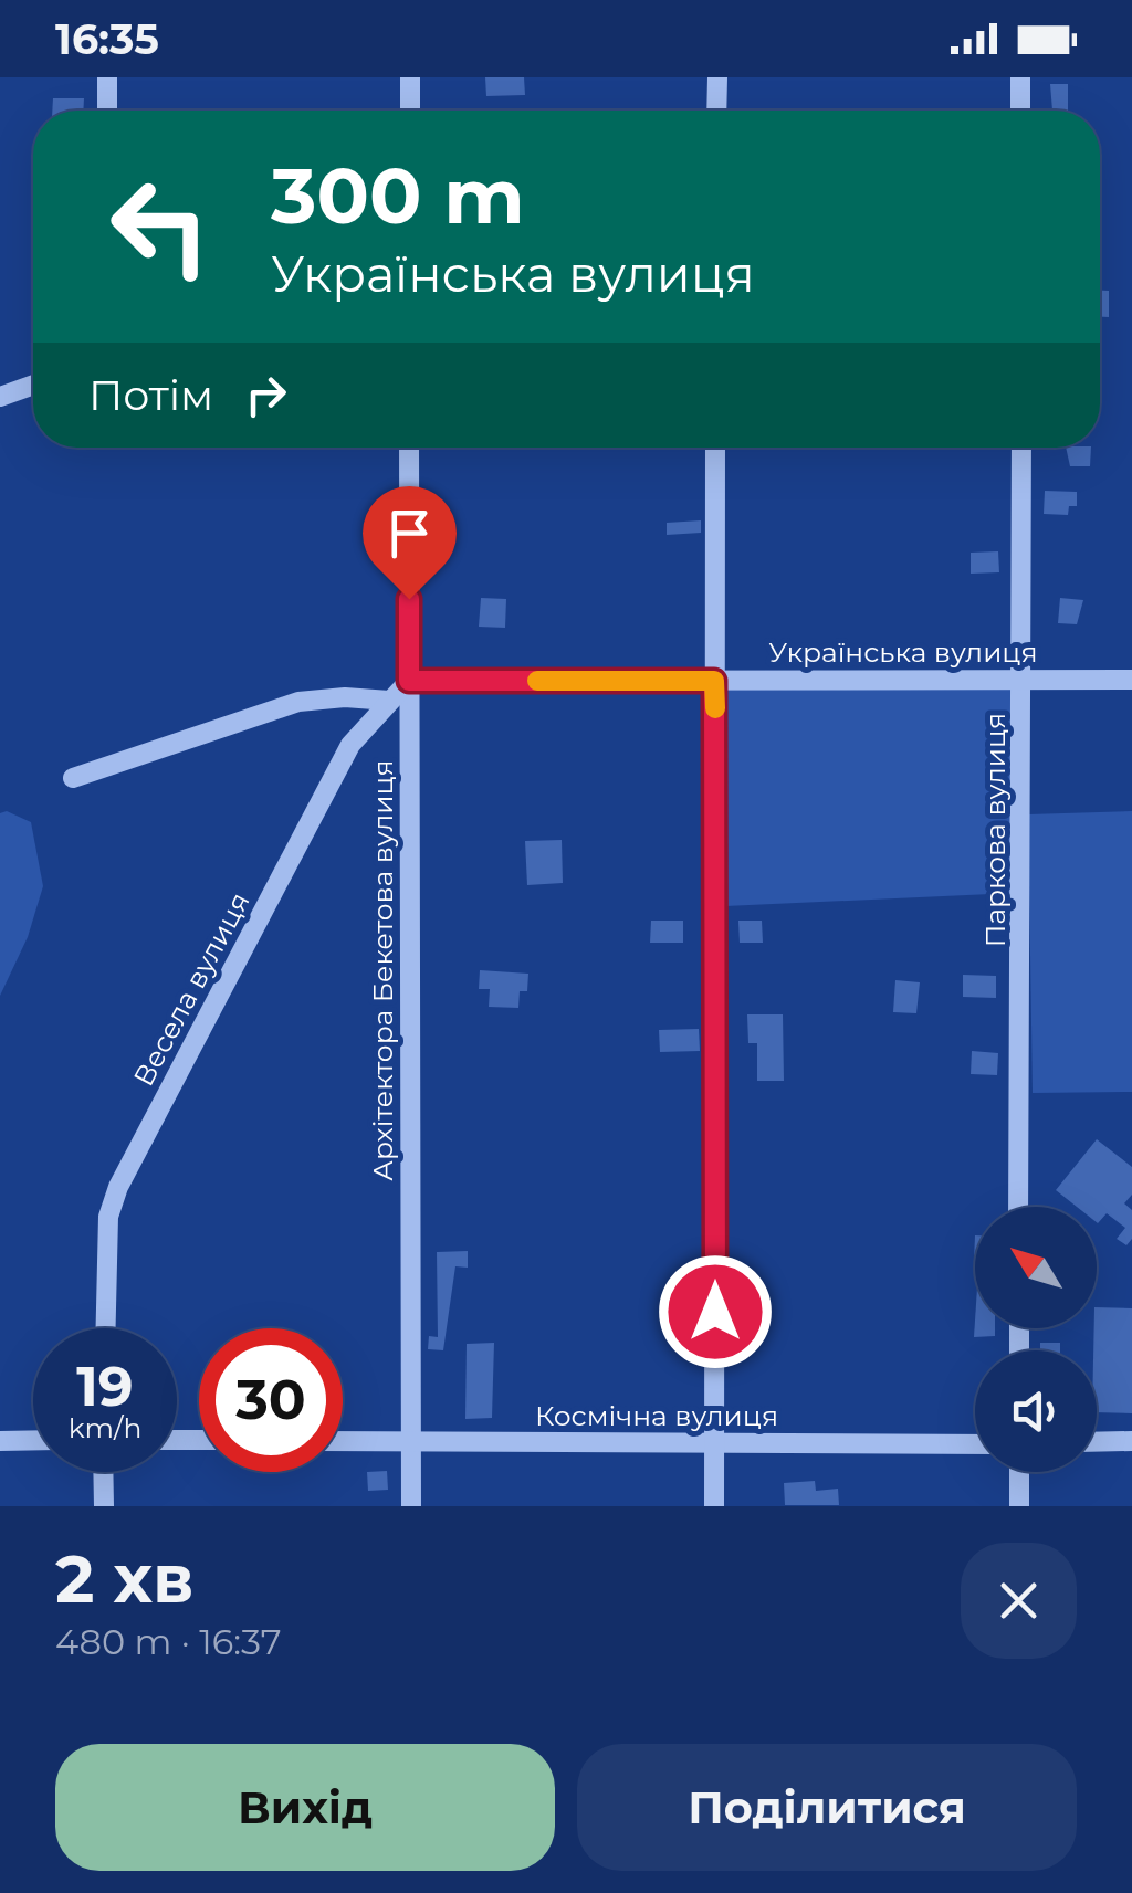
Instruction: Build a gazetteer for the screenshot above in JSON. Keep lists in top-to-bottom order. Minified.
{"streets":{"street":["Українська вулиця","Паркова вулиця","Архітектора Бекетова вулиця","Весела вулиця","Космічна вулиця"]},"crossings":[["Українська вулиця","Паркова вулиця"],["Українська вулиця","Архітектора Бекетова вулиця"],["Українська вулиця","Весела вулиця"],["Архітектора Бекетова вулиця","Весела вулиця"],["Архітектора Бекетова вулиця","Космічна вулиця"]],"north":"top left","page":{"status":"16:35","turn":["300 m","Українська вулиця"],"then":"Потім","speed":"19 km/h","limit":"30","heading":["2 хв","480 m · 16:37"],"buttons":["Вихід","Поділитися"]}}
